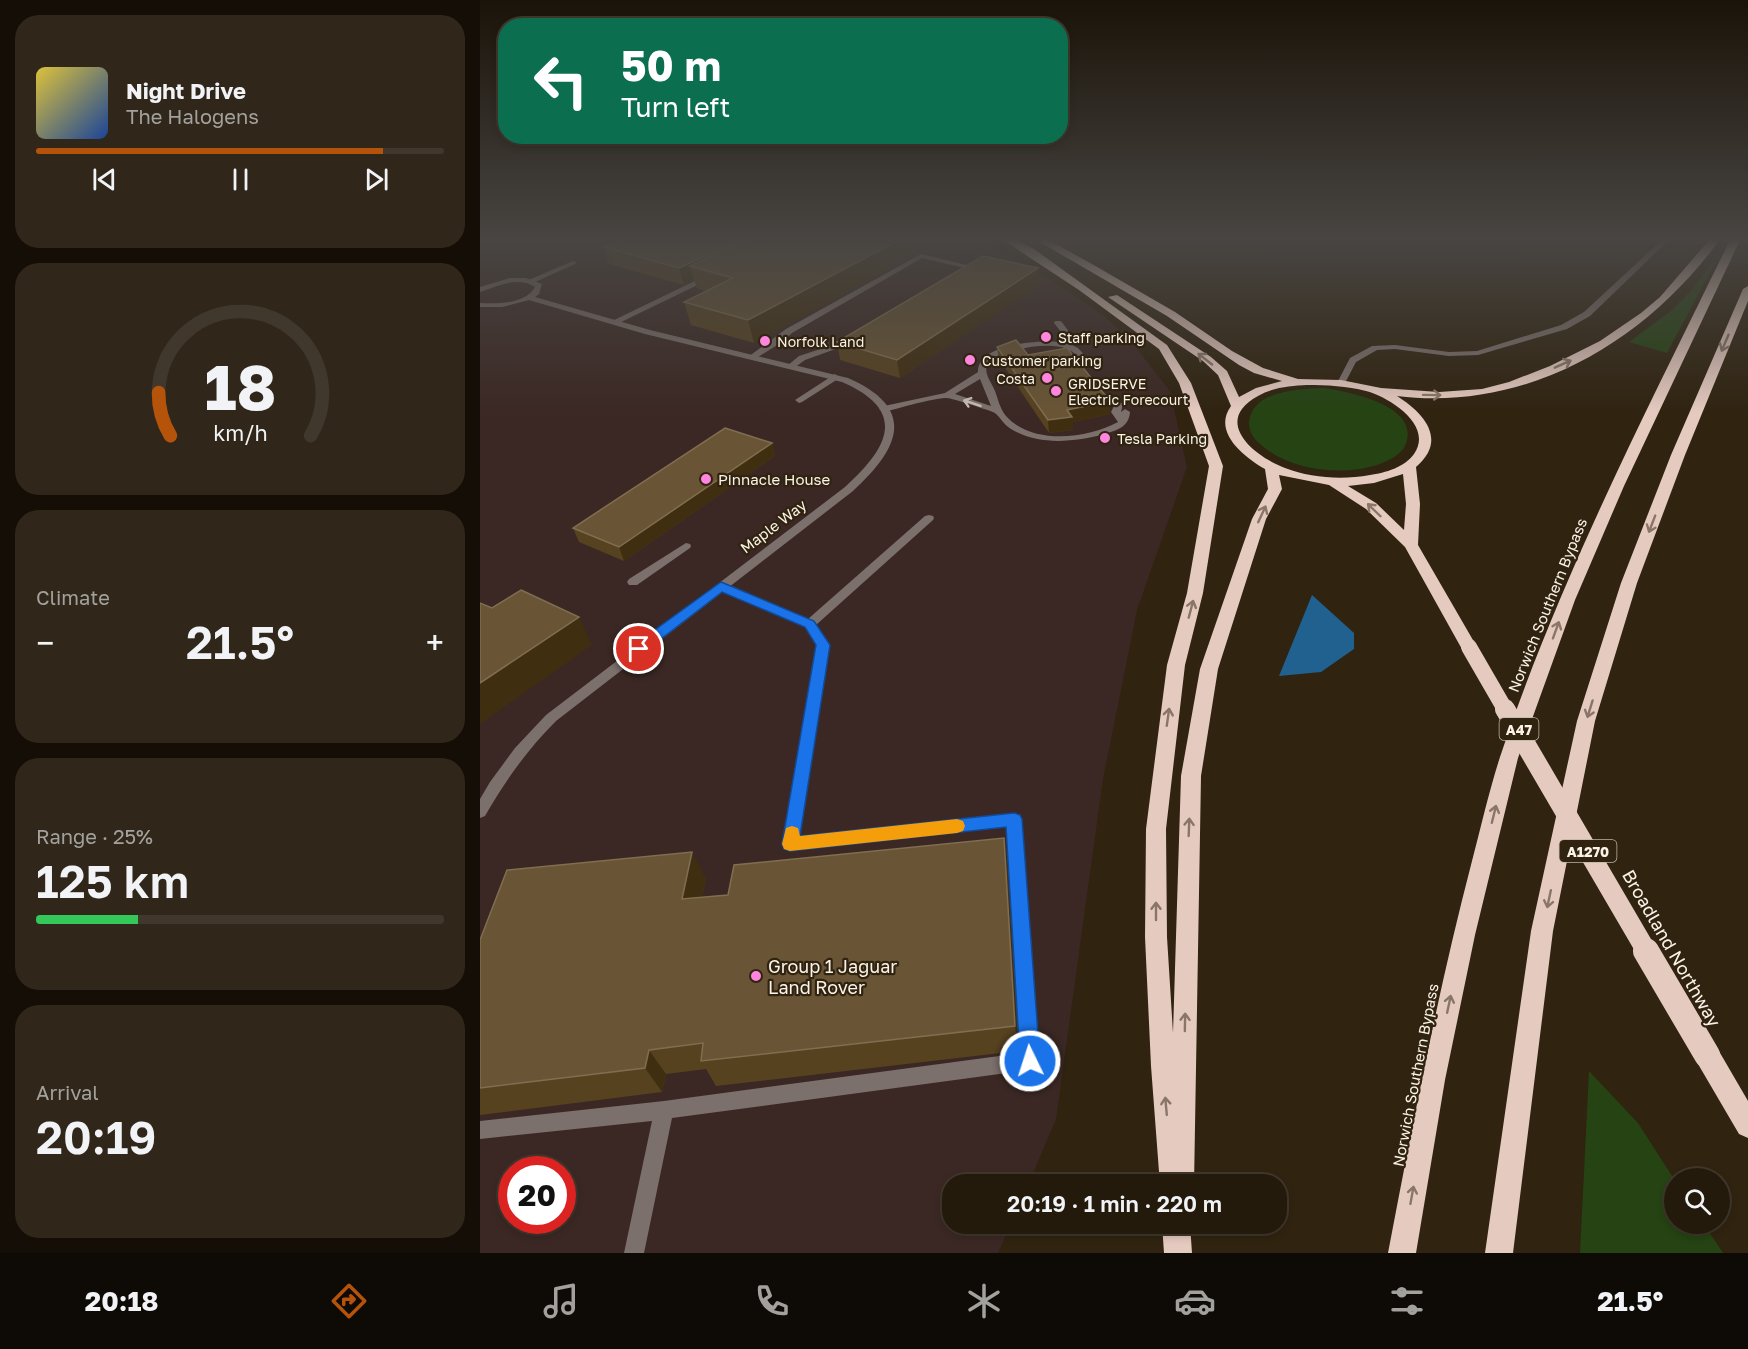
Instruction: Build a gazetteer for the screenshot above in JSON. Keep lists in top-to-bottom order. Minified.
{"streets":{"highway":["Norwich Southern Bypass","A47","A1270","Broadland Northway"],"street":["Maple Way"]},"places":["Staff parking","Norfolk Land","Customer parking","Costa","GRIDSERVE Electric Forecourt","Tesla Parking","Pinnacle House","Group 1 Jaguar Land Rover"],"page":{"turn":["50 m","Turn left"],"song":["Night Drive","The Halogens"],"tile":["Climate",["Range · 25%","125 km"],["Arrival","20:19"]],"heat":["−","21.5°","+"],"limit":"20","trip":"20:19 · 1 min · 220 m","tabs":["20:18","21.5°"],"gauge":["18","km/h"]}}
